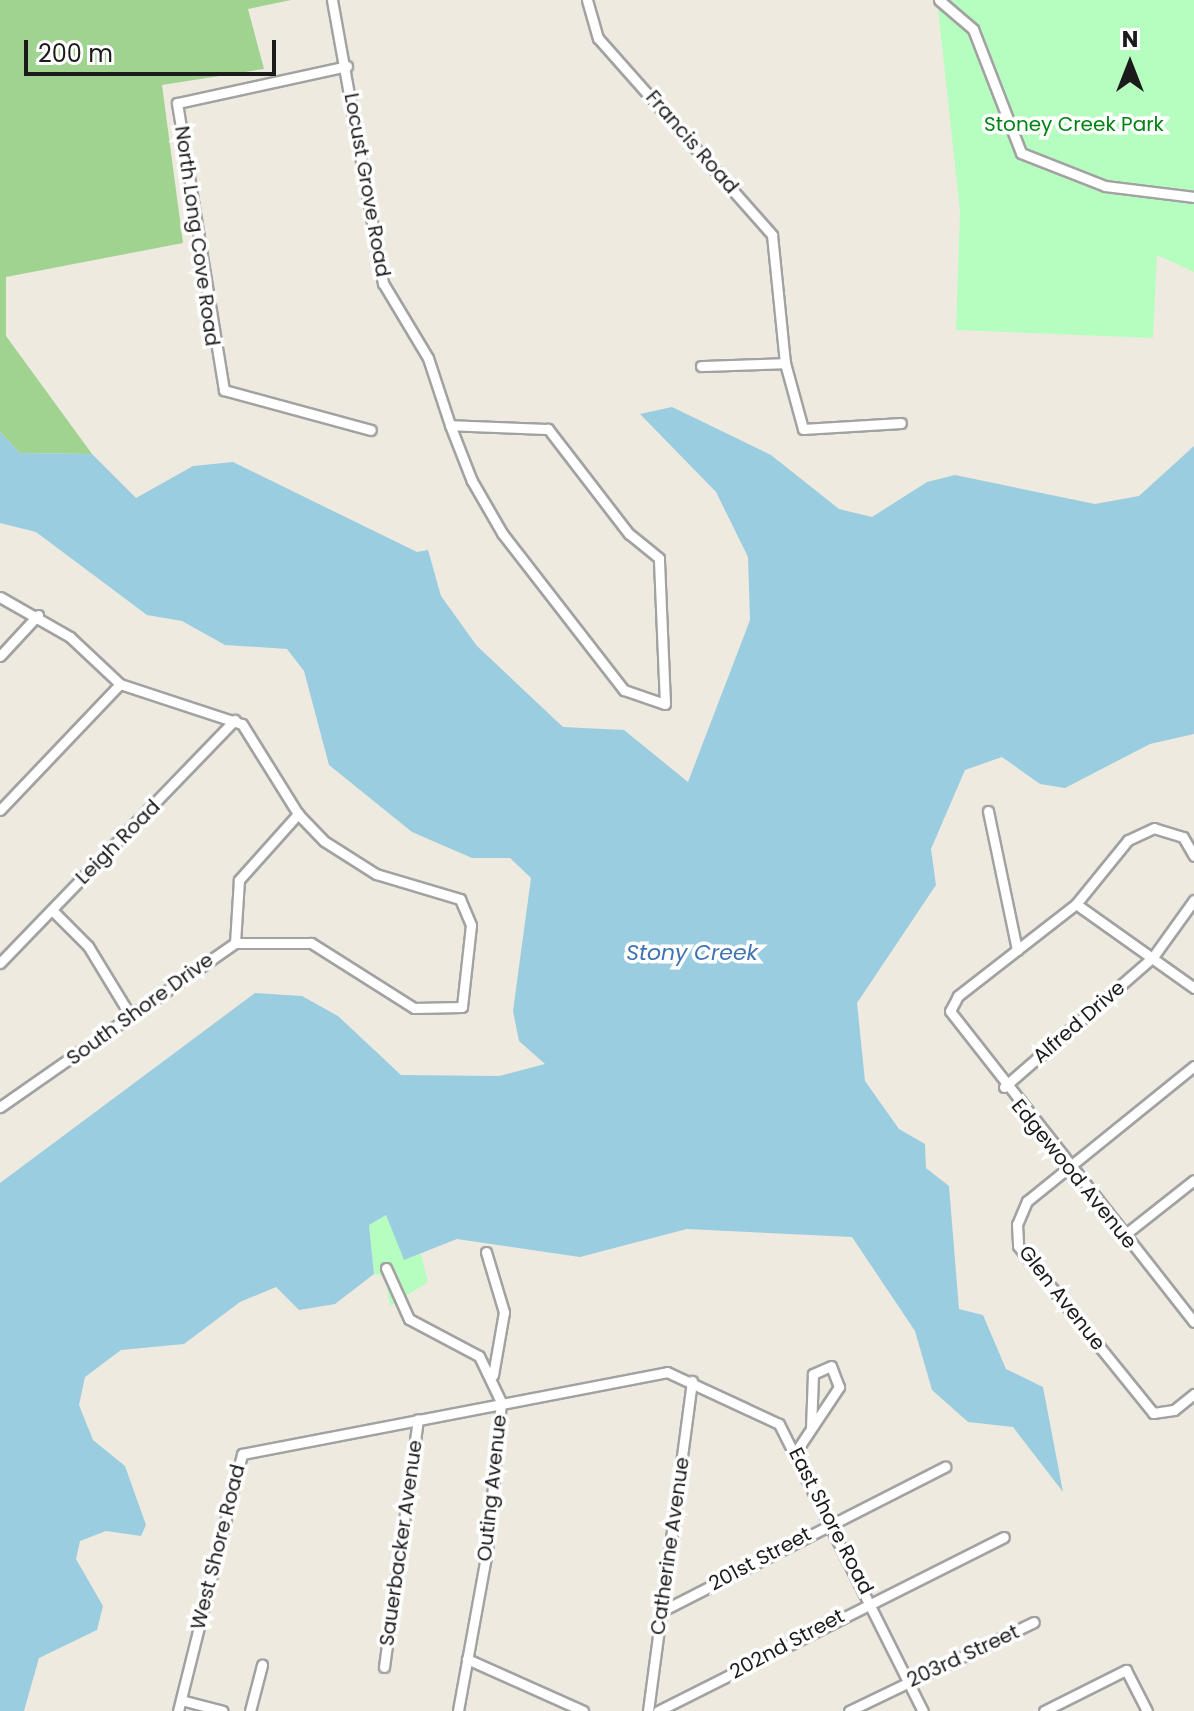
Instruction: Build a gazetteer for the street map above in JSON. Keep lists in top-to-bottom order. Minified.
{"streets":{"street":["Francis Road","Locust Grove Road","North Long Cove Road","Leigh Road","South Shore Drive","Alfred Drive","Edgewood Avenue","Glen Avenue","Outing Avenue","East Shore Road","Sauerbacker Avenue","Catherine Avenue","West Shore Road","201st Street","202nd Street","203rd Street"]},"crossings":[["Locust Grove Road","North Long Cove Road"],["Alfred Drive","Edgewood Avenue"],["Edgewood Avenue","Glen Avenue"],["Outing Avenue","East Shore Road"],["Outing Avenue","West Shore Road"],["East Shore Road","Catherine Avenue"],["East Shore Road","West Shore Road"],["East Shore Road","201st Street"],["East Shore Road","202nd Street"],["East Shore Road","203rd Street"],["Sauerbacker Avenue","West Shore Road"],["Catherine Avenue","201st Street"]],"water":["Stony Creek"],"parks":["Stoney Creek Park"],"scale_bar":"200 m","north":"top"}
